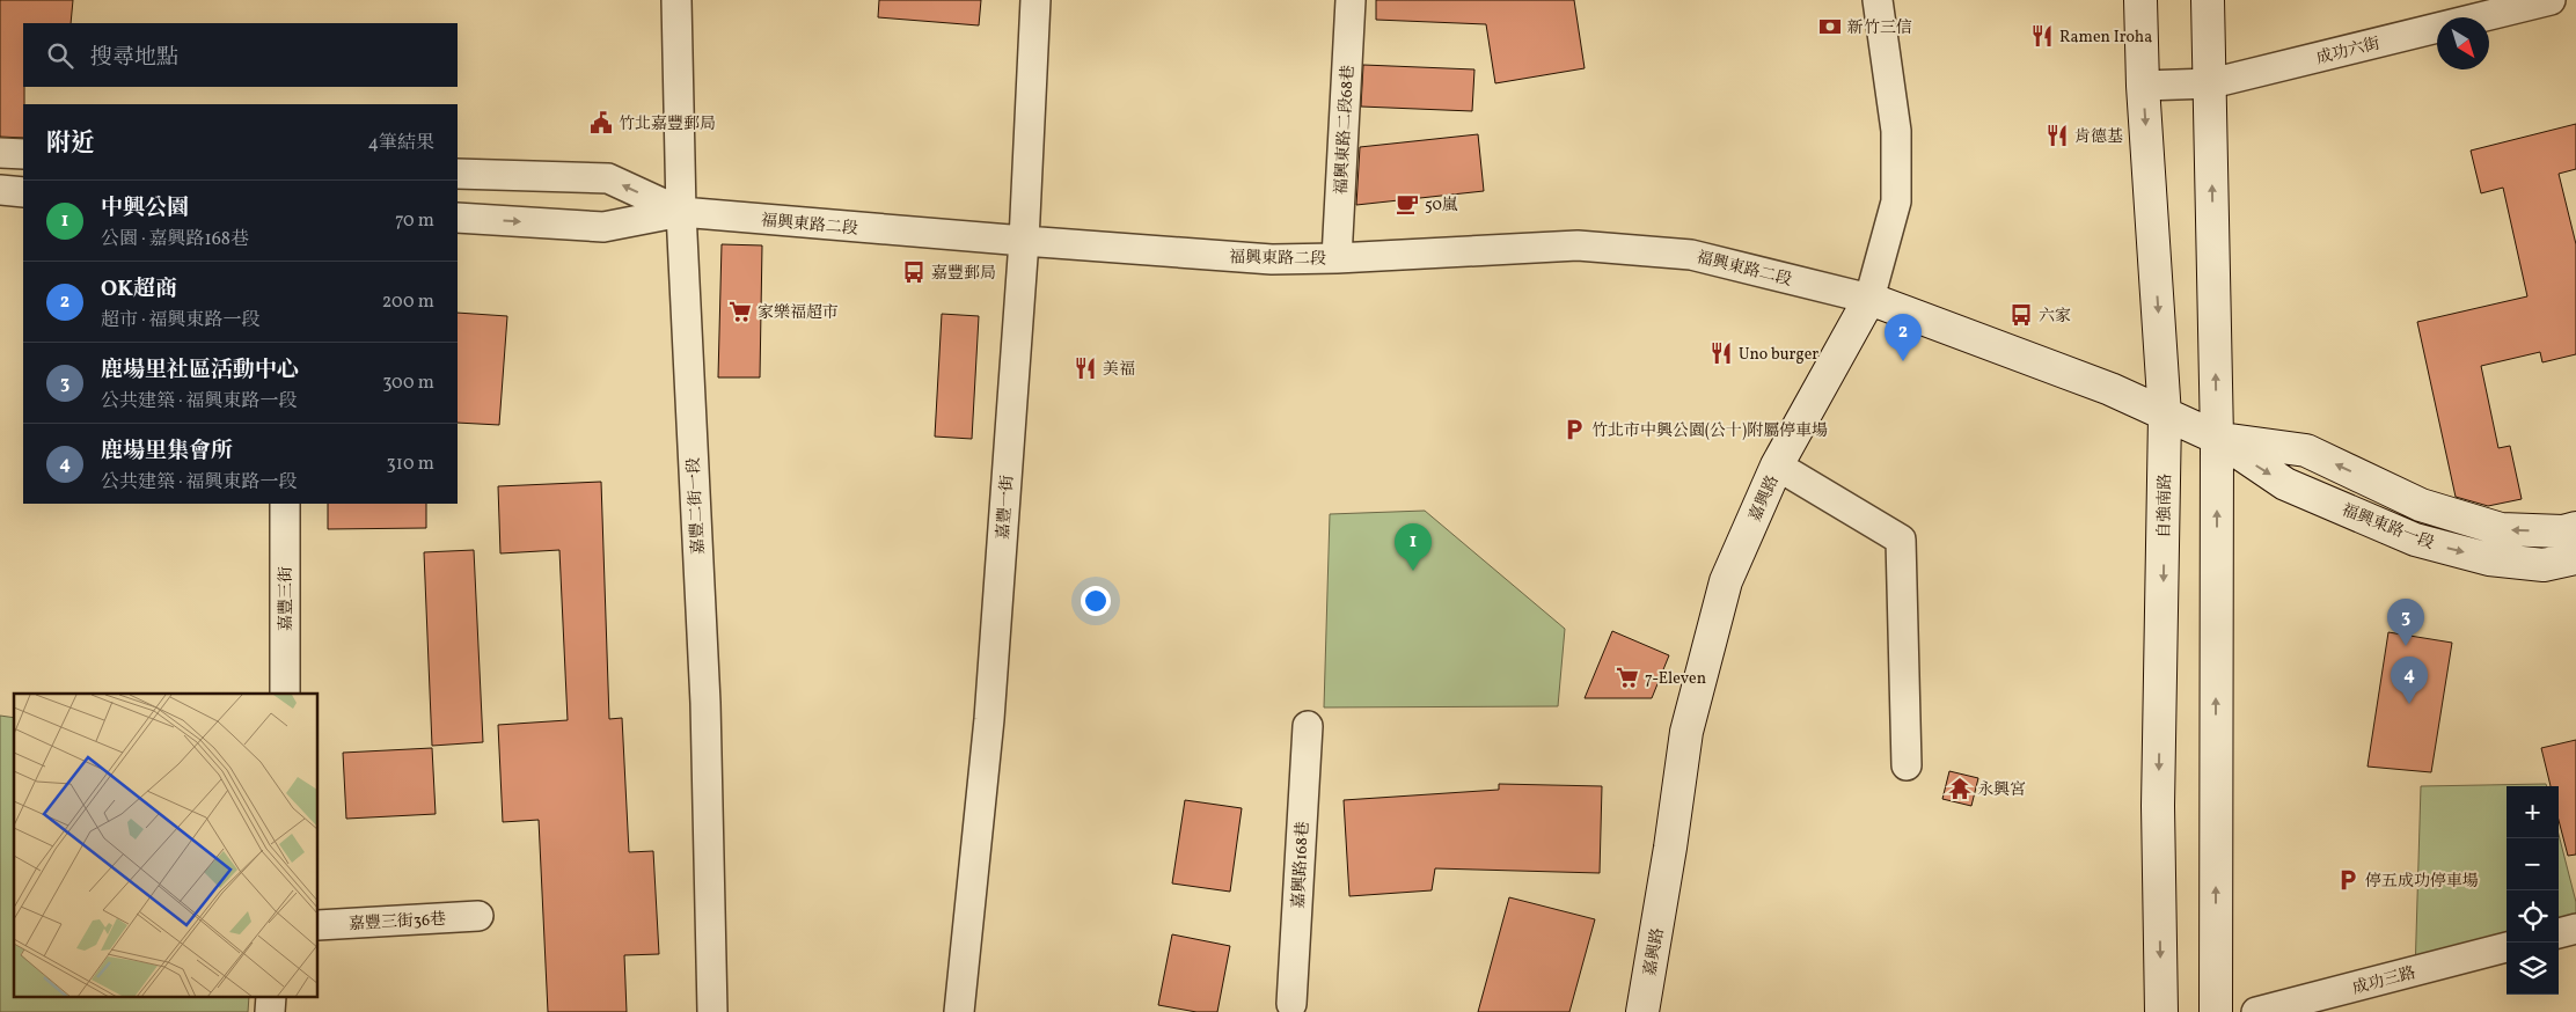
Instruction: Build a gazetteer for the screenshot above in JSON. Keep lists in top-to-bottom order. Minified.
{"streets":{"main road":["嘉興路","自強南路","福興東路一段"],"street":["成功六街","福興東路二段68巷","福興東路二段","嘉豐二街一段","嘉豐一街","嘉豐三街","嘉興路168巷","嘉豐三街36巷","成功三路"]},"crossings":[["成功六街","自強南路"],["福興東路二段68巷","福興東路二段"],["福興東路二段","嘉興路"],["福興東路二段","嘉豐二街一段"],["福興東路二段","嘉豐一街"],["福興東路二段","福興東路一段"],["嘉興路","福興東路一段"],["自強南路","福興東路一段"]],"places":{"bank":["新竹三信"],"restaurant":["Ramen Iroha","肯德基","Uno burger","美福"],"public building":["竹北嘉豐郵局"],"cafe":["50嵐"],"bus stop":["嘉豐郵局","六家"],"supermarket":["家樂福超市","7-Eleven"],"parking":["竹北市中興公園(公十)附屬停車場","停五成功停車場"],"temple":["永興宮"]},"north":"bottom right","page":{"search":"搜尋地點","heading":["附近","4筆結果"],"list":[{"mark":"1","name":"中興公園","note":"公園 · 嘉興路168巷","value":"70 m"},{"mark":"2","name":"OK超商","note":"超市 · 福興東路一段","value":"200 m"},{"mark":"3","name":"鹿場里社區活動中心","note":"公共建築 · 福興東路一段","value":"300 m"},{"mark":"4","name":"鹿場里集會所","note":"公共建築 · 福興東路一段","value":"310 m"}],"pins":["2","1","3","4"],"map_buttons":["+","−"]}}
